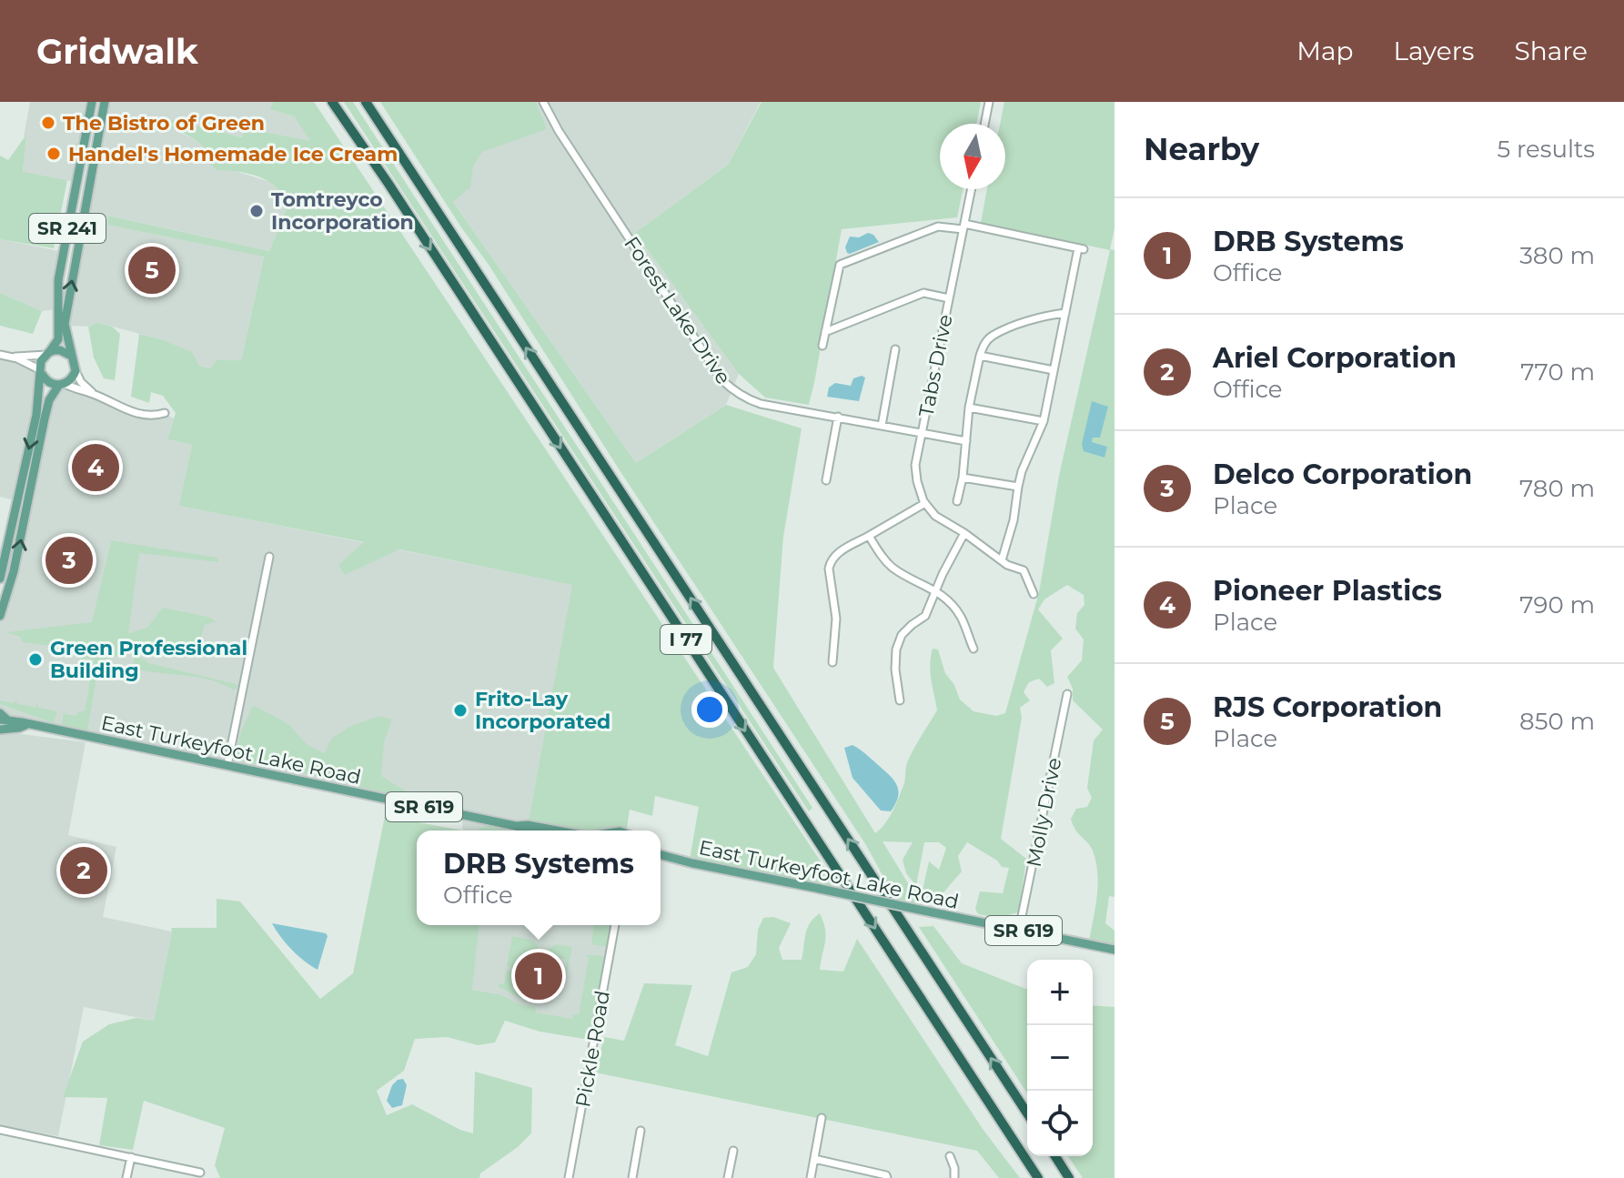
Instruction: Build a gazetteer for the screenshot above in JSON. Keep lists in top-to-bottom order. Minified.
{"streets":{"highway":["I 77"],"main road":["SR 241","East Turkeyfoot Lake Road","SR 619"],"street":["Forest Lake Drive","Tabs Drive","Molly Drive","Pickle Road"]},"crossings":[["Forest Lake Drive","Tabs Drive"],["East Turkeyfoot Lake Road","Molly Drive"]],"places":["The Bistro of Green","Handel's Homemade Ice Cream","Tomtreyco Incorporation","Green Professional Building","Frito-Lay Incorporated"],"north":"bottom","page":{"header":"Gridwalk","nav":["Map","Layers","Share"],"heading":["Nearby","5 results"],"list":[{"mark":"1","name":"DRB Systems","note":"Office","value":"380 m"},{"mark":"2","name":"Ariel Corporation","note":"Office","value":"770 m"},{"mark":"3","name":"Delco Corporation","note":"Place","value":"780 m"},{"mark":"4","name":"Pioneer Plastics","note":"Place","value":"790 m"},{"mark":"5","name":"RJS Corporation","note":"Place","value":"850 m"}],"pins":["5","4","3","2","1"],"popup":["DRB Systems","Office"],"map_buttons":["+","−"]}}
